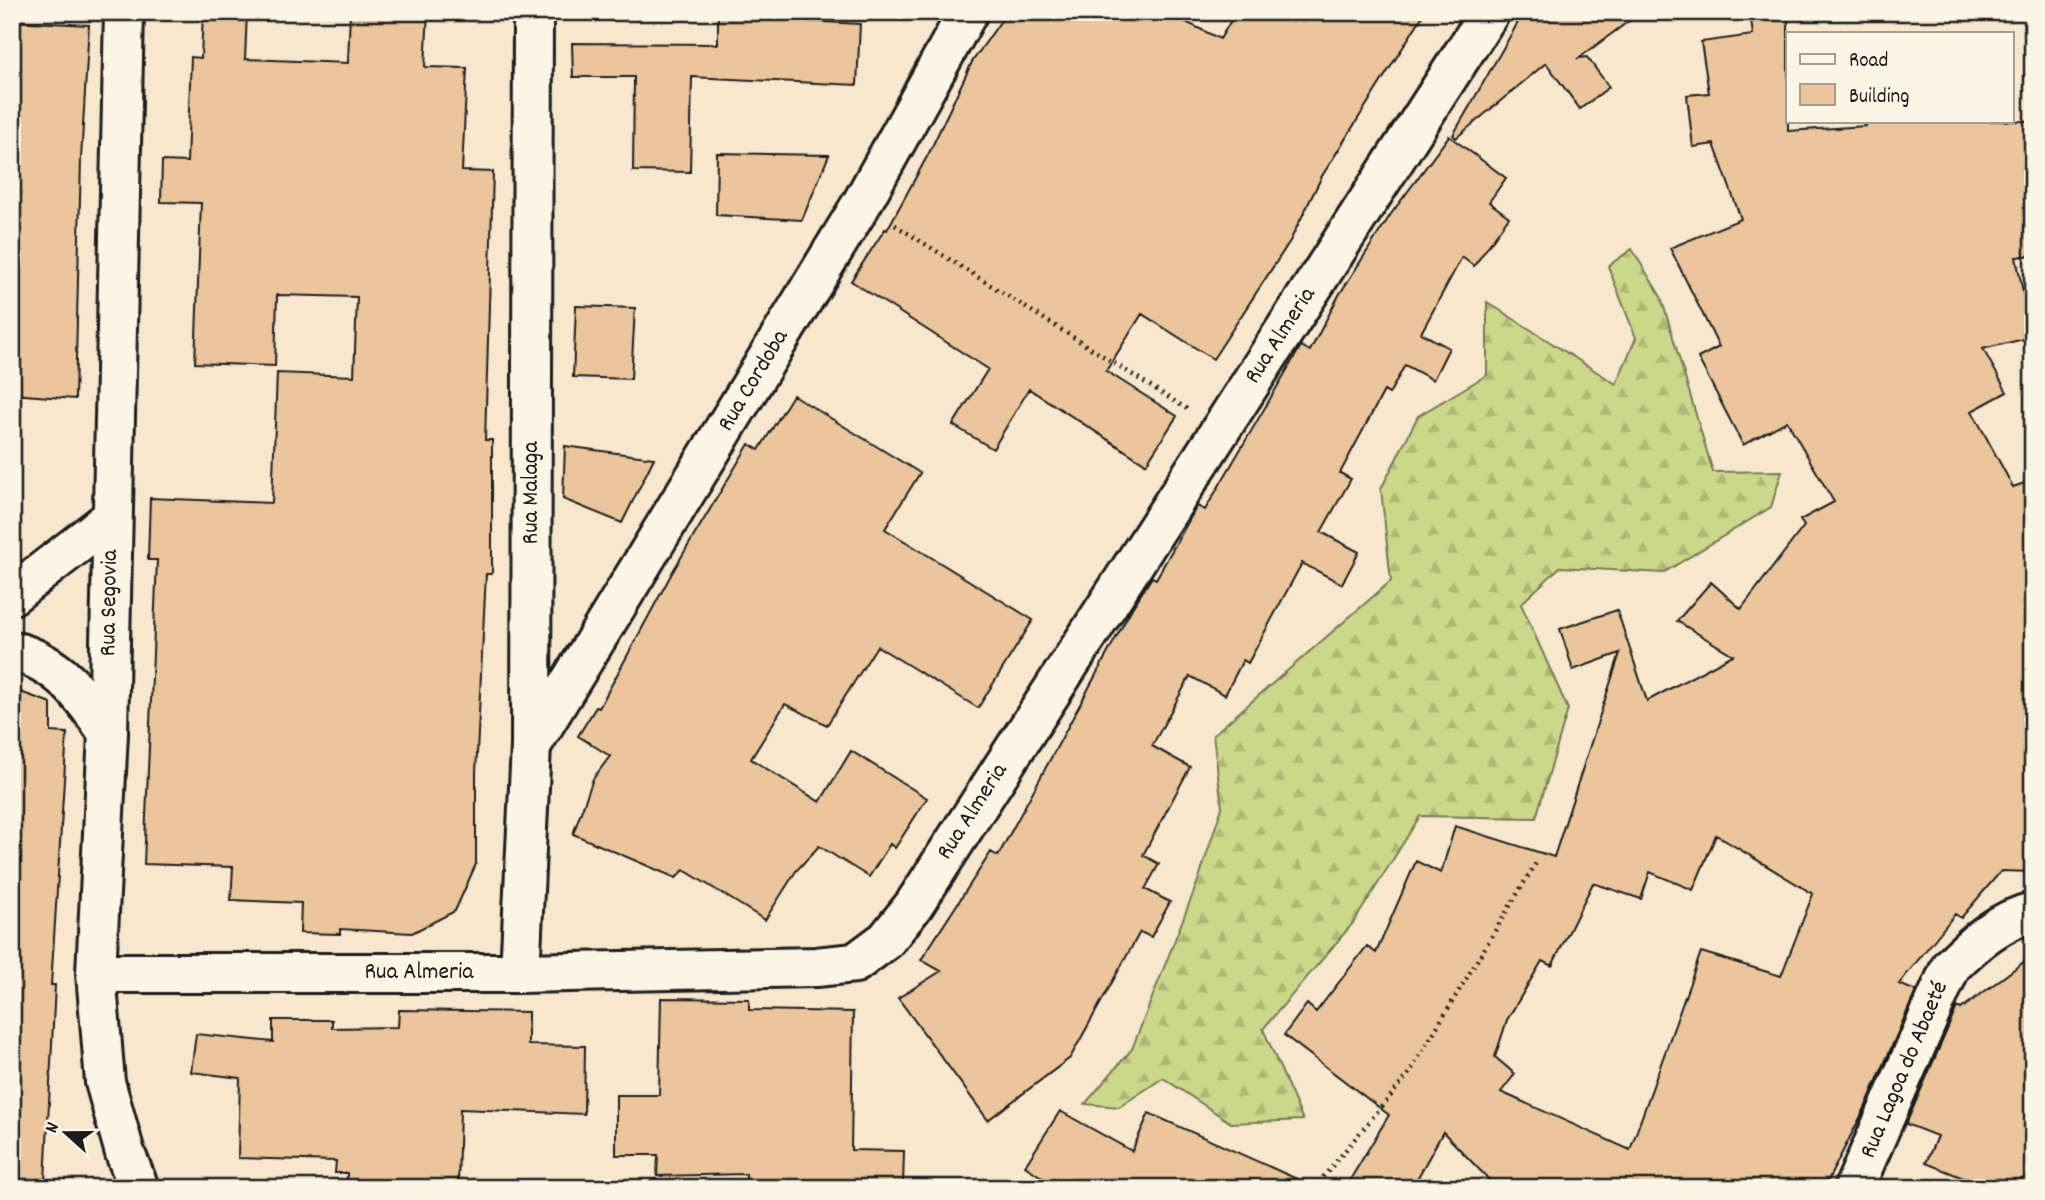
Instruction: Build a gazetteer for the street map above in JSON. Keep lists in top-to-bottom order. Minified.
{"streets":{"street":["Rua Almeria","Rua Cordoba","Rua Malaga","Rua Segovia","Rua Lagoa do Abaeté"]},"crossings":[["Rua Almeria","Rua Malaga"],["Rua Almeria","Rua Segovia"],["Rua Cordoba","Rua Malaga"]],"legend":["Road","Building"],"north":"left"}
